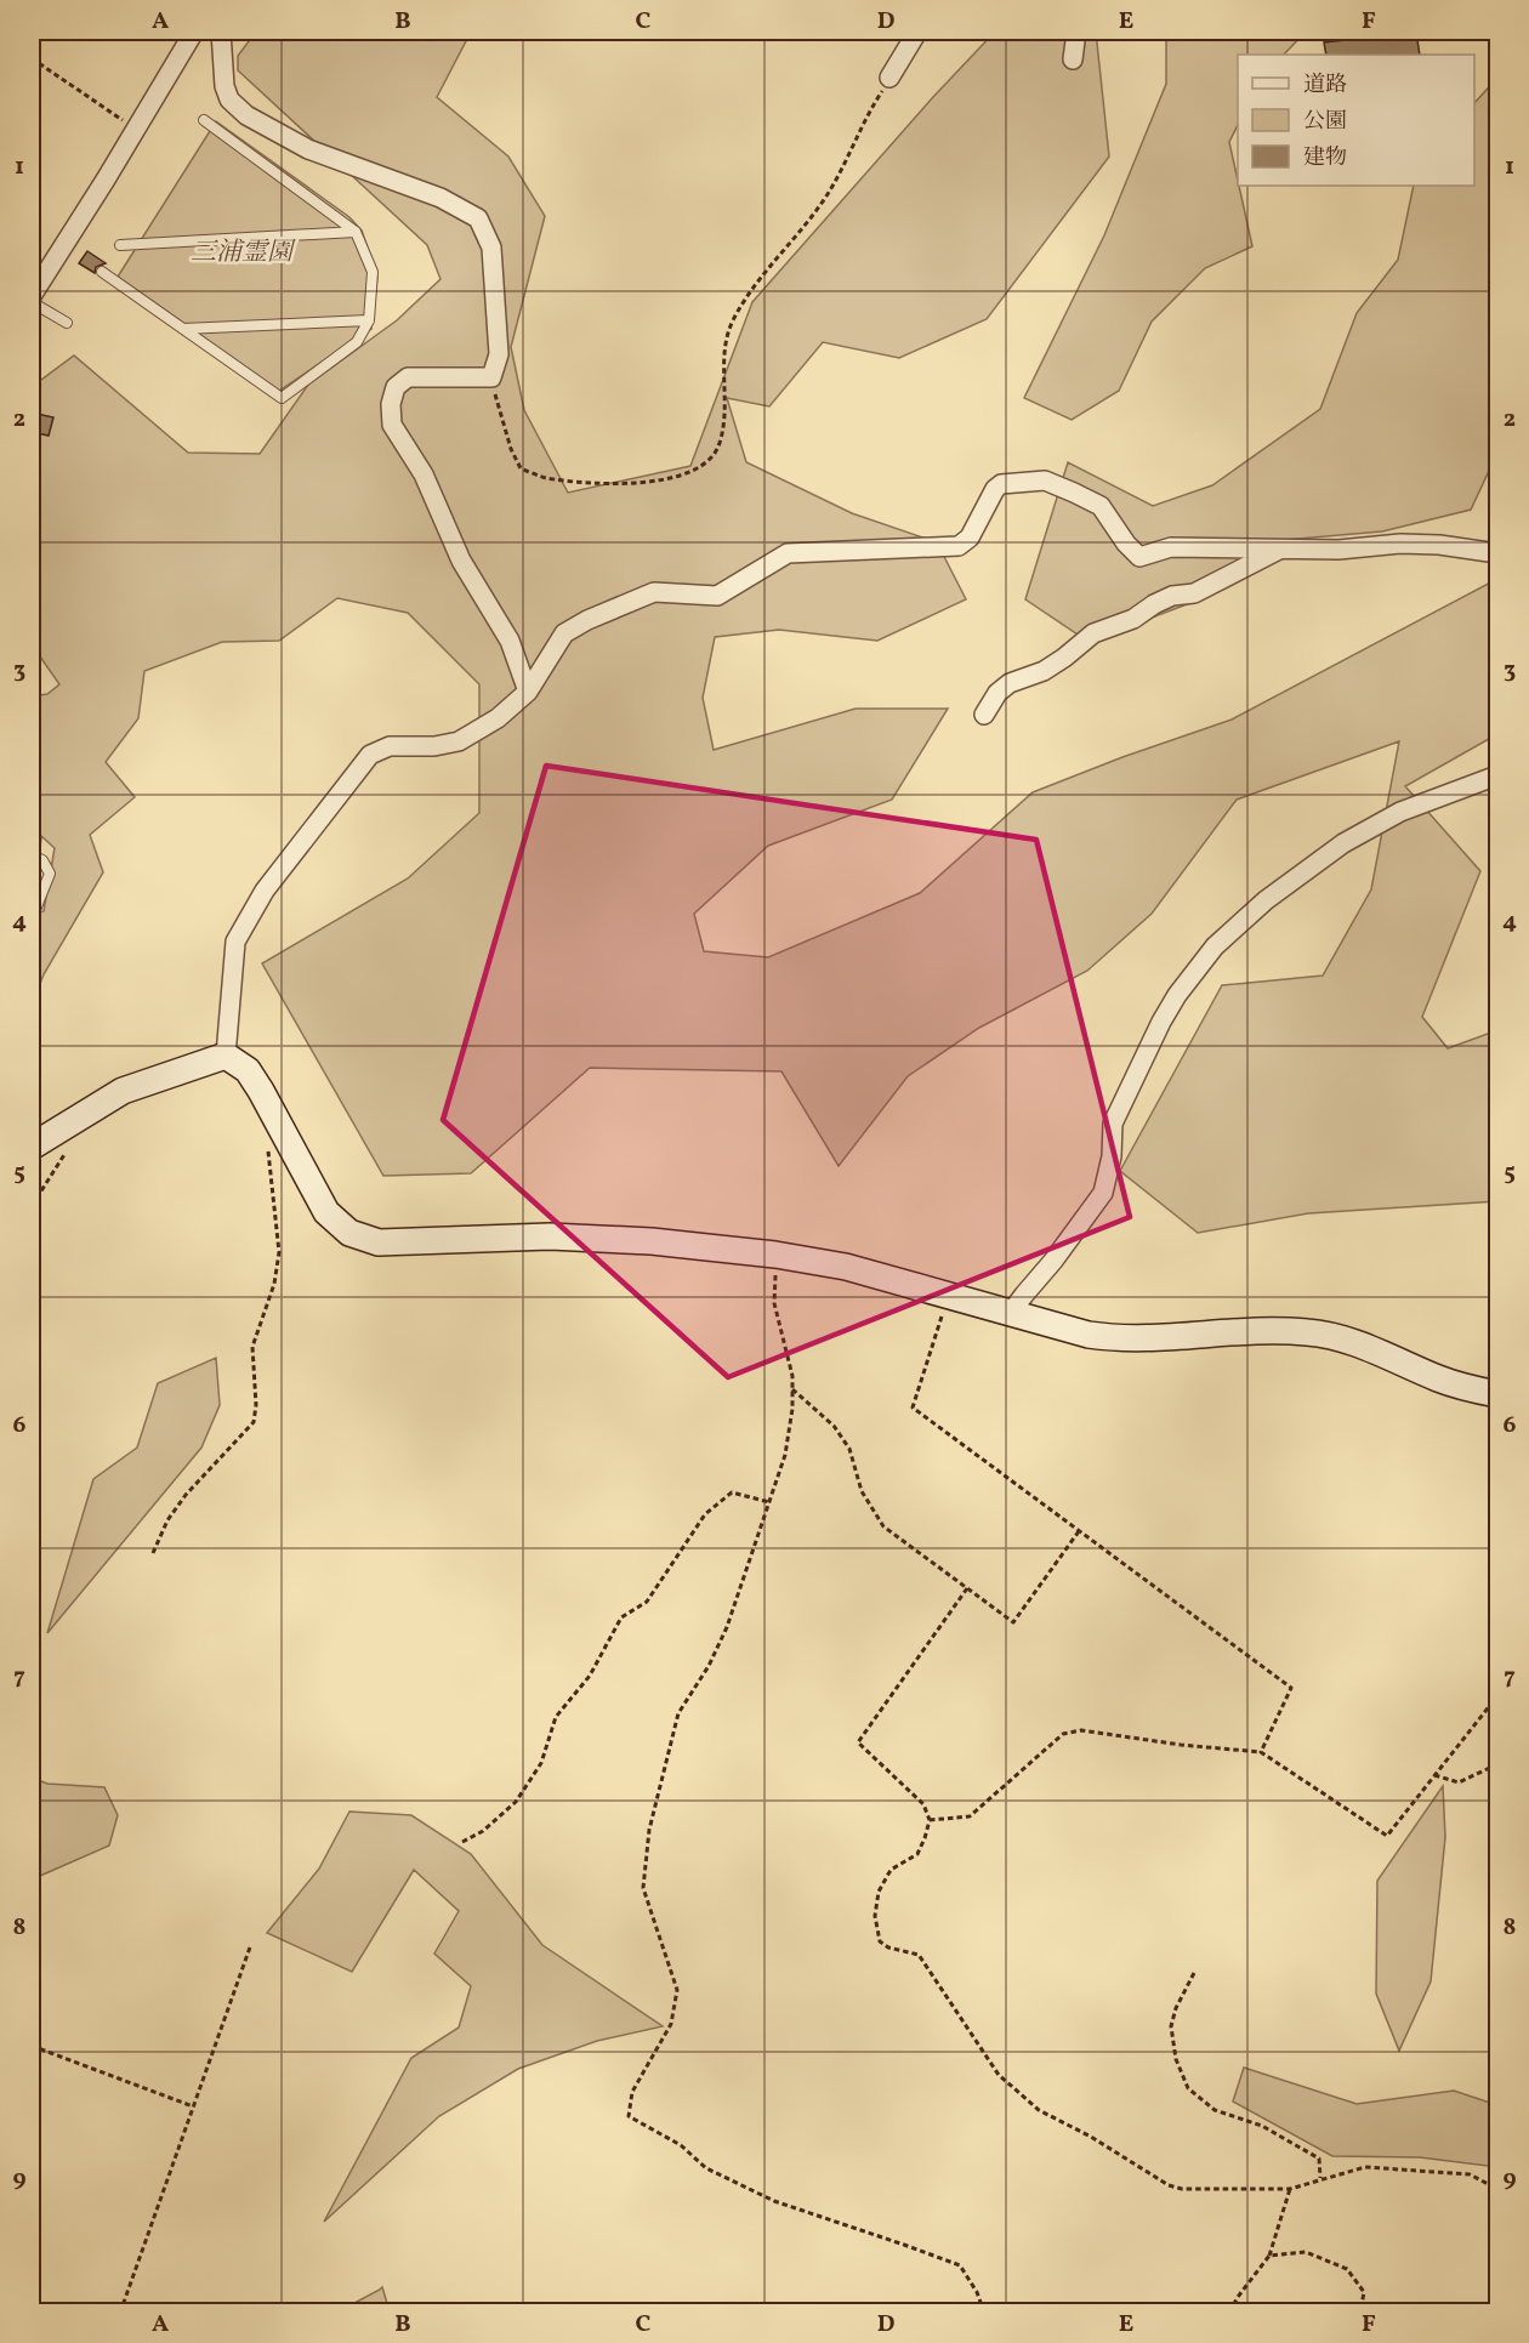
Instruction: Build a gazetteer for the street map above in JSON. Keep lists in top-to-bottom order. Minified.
{"parks":["三浦霊園"],"legend":["道路","公園","建物"],"grid":{"columns":["A","B","C","D","E","F"],"rows":["1","2","3","4","5","6","7","8","9"]}}
